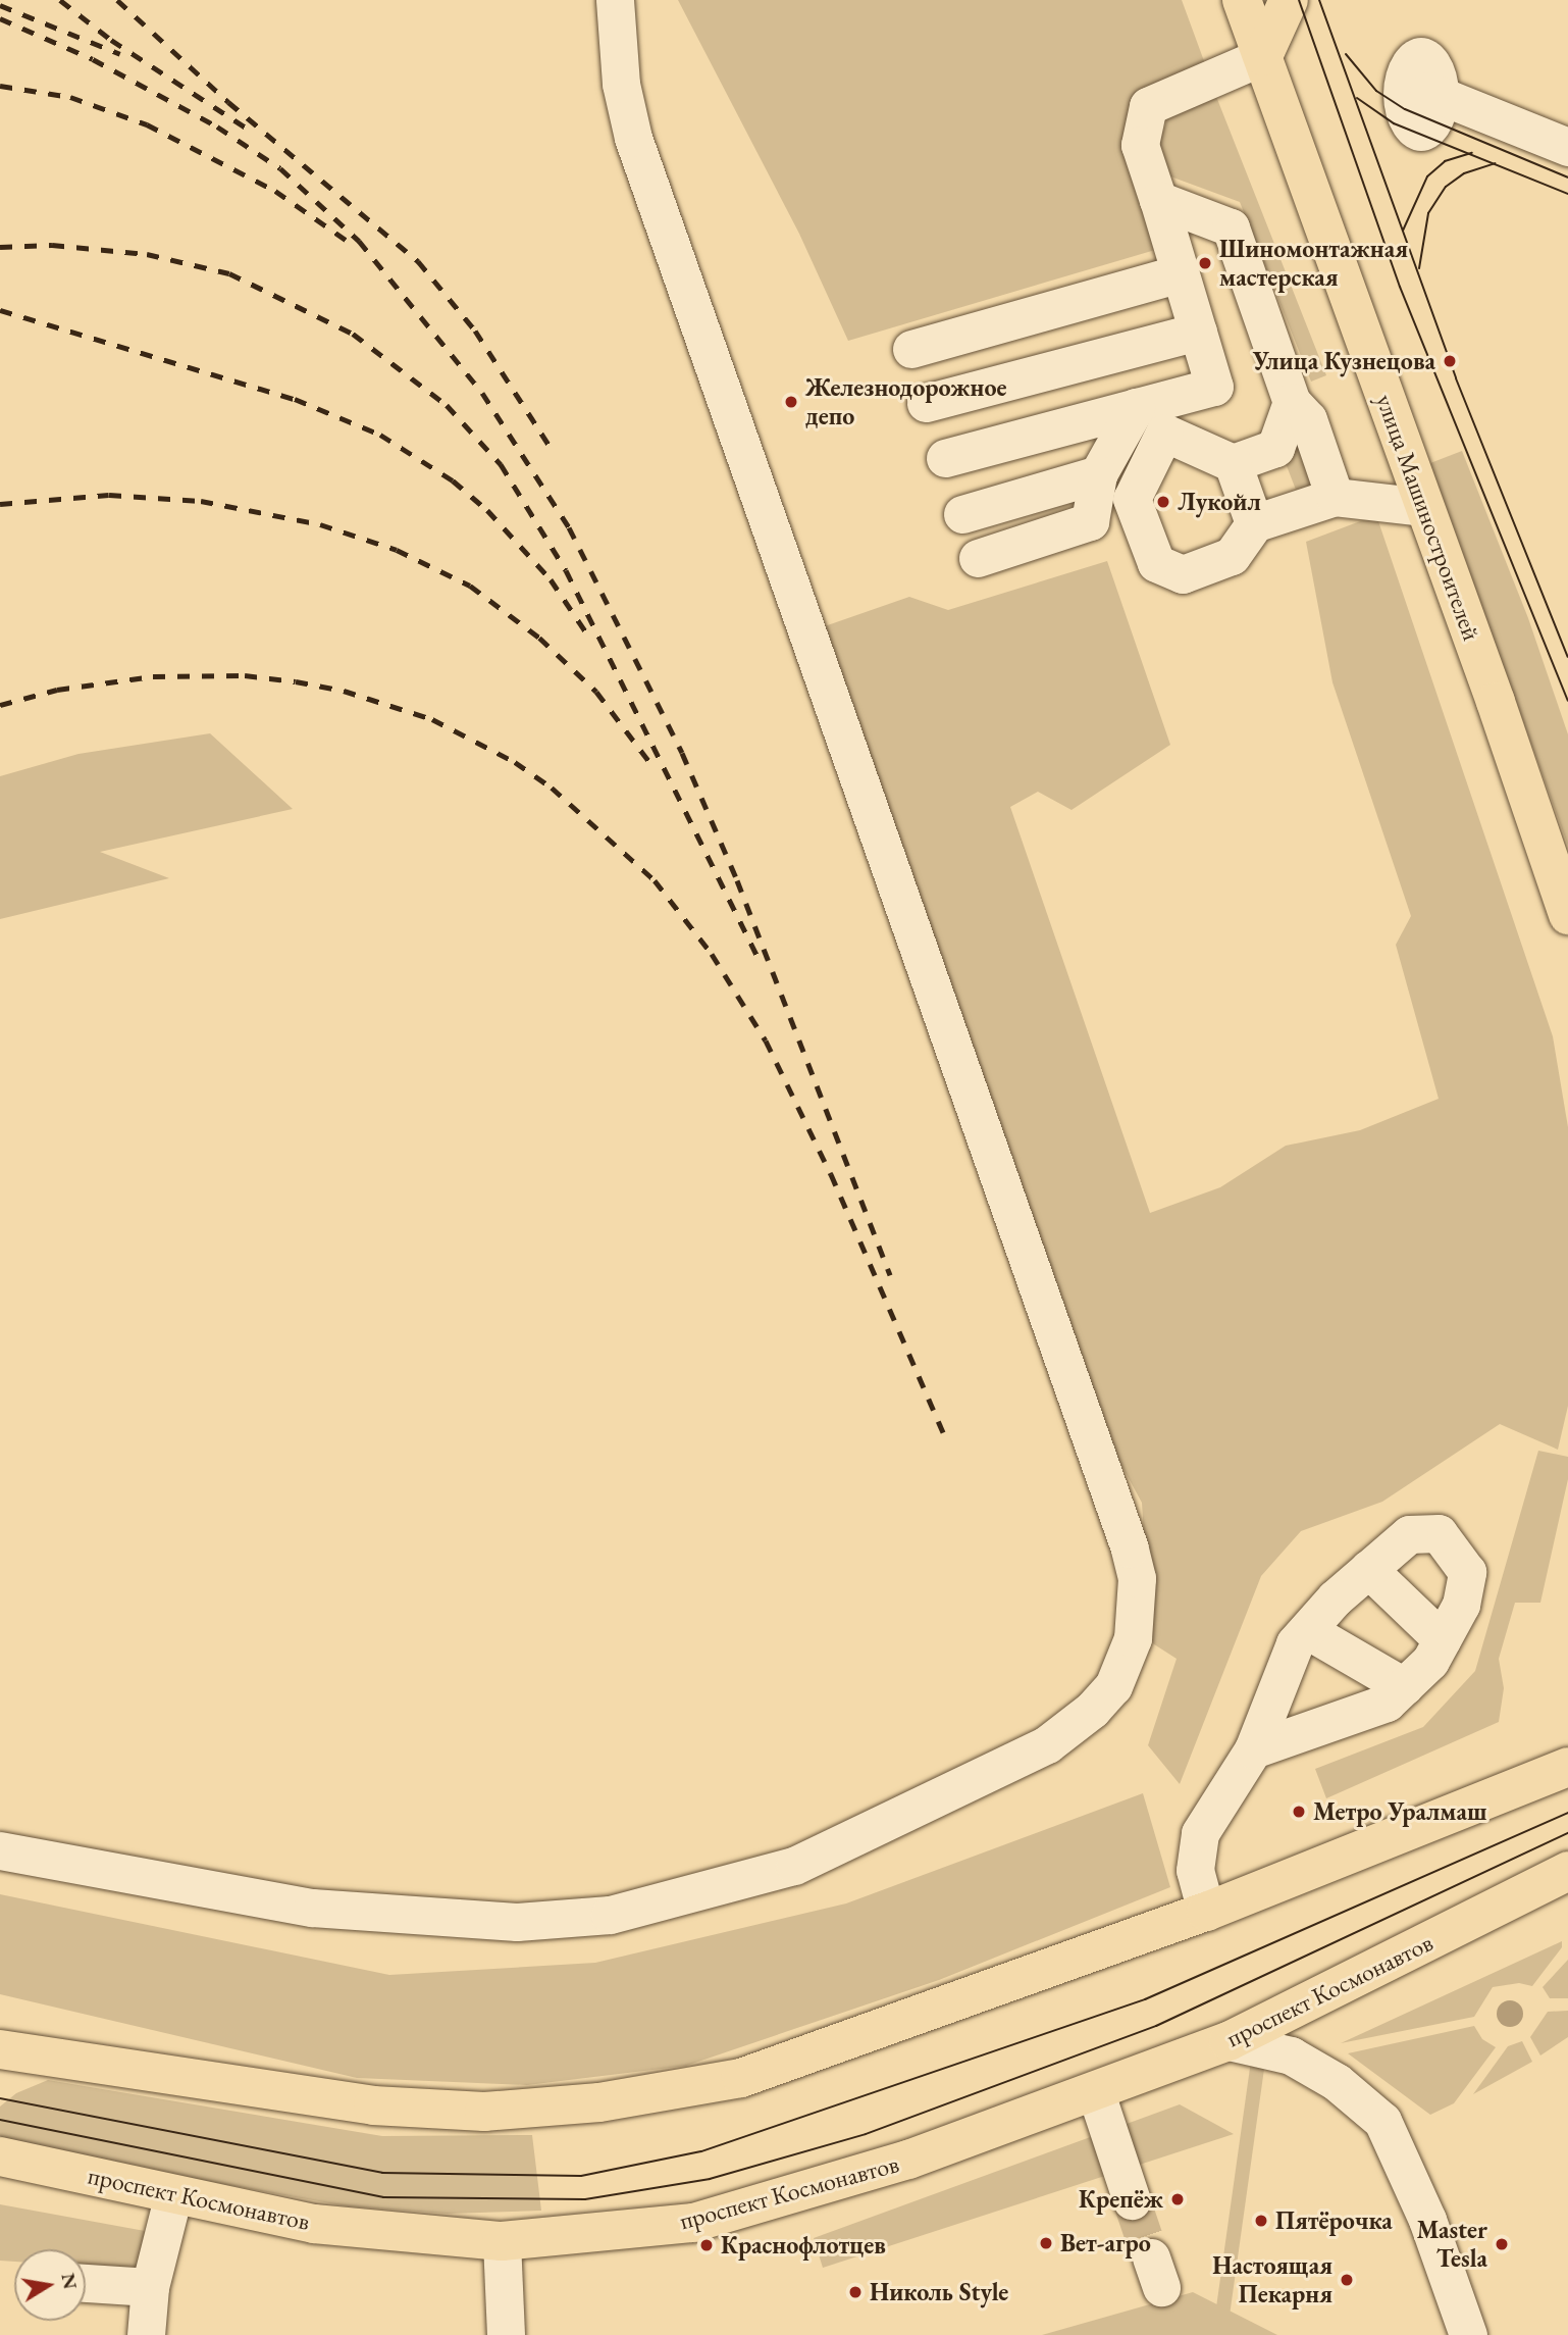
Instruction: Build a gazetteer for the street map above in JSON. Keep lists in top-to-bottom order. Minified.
{"streets":{"main road":["улица Машиностроителей","проспект Космонавтов"]},"places":["Шиномонтажная мастерская","Улица Кузнецова","Железнодорожное депо","Лукойл","Метро Уралмаш","Крепёж","Пятёрочка","Вет-агро","Master Tesla","Краснофлотцев","Настоящая Пекарня","Николь Style"],"north":"right"}
